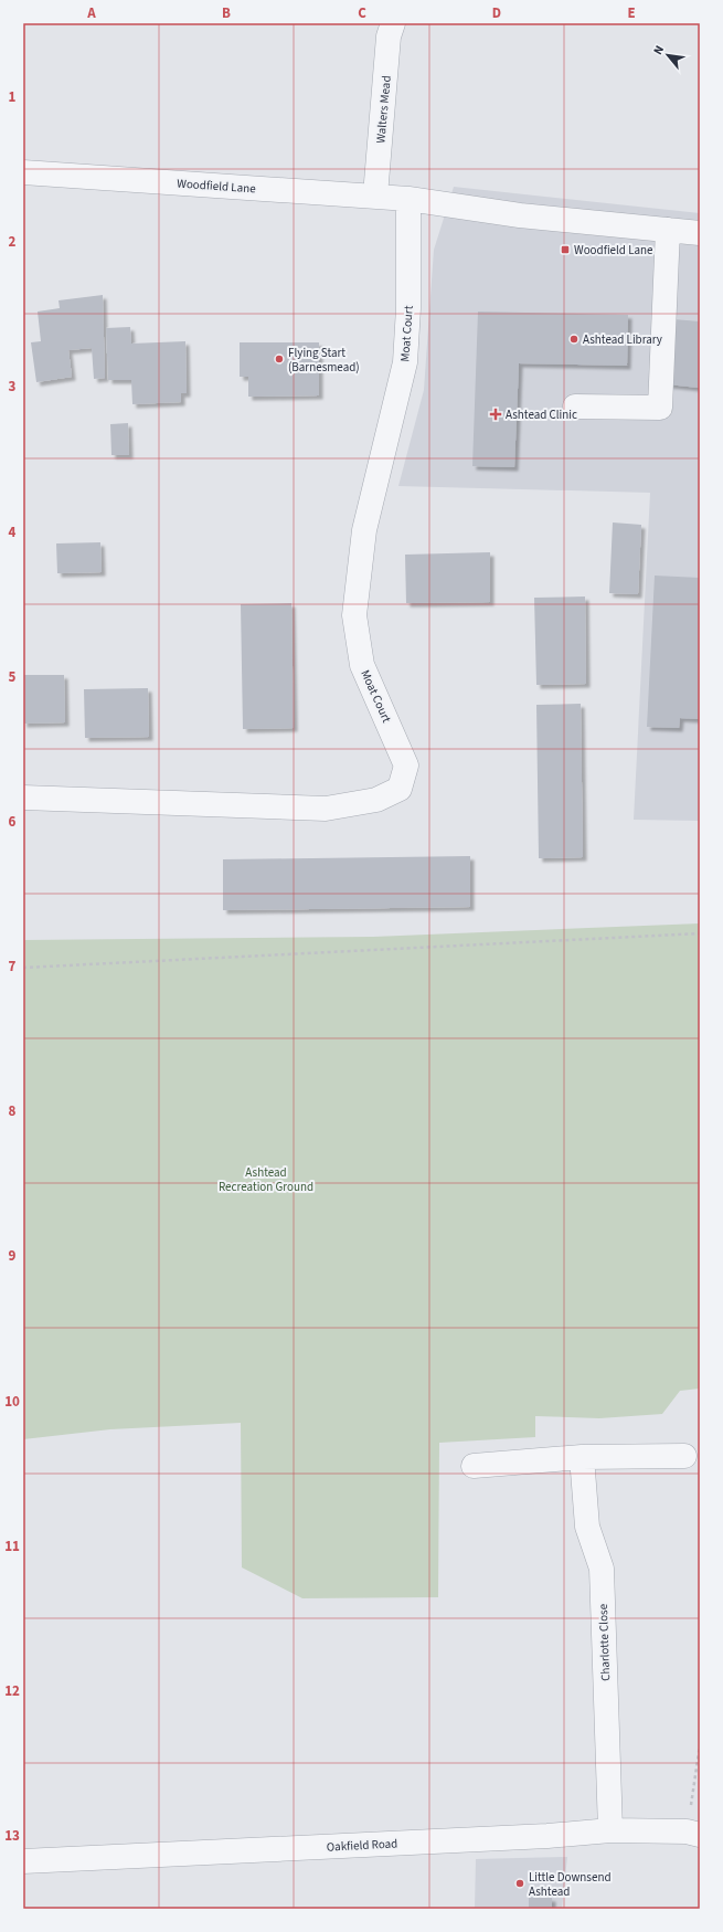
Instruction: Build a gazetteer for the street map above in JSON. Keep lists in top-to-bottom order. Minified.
{"streets":{"street":["Walters Mead","Woodfield Lane","Moat Court","Charlotte Close","Oakfield Road"]},"crossings":[["Walters Mead","Woodfield Lane"],["Woodfield Lane","Moat Court"],["Charlotte Close","Oakfield Road"]],"parks":["Ashtead Recreation Ground"],"places":{"transit":["Woodfield Lane"],"other":["Ashtead Library","Flying Start (Barnesmead)","Little Downsend Ashtead"],"health":["Ashtead Clinic"]},"north":"top left","grid":{"columns":["A","B","C","D","E"],"rows":["1","2","3","4","5","6","7","8","9","10","11","12","13"]}}
